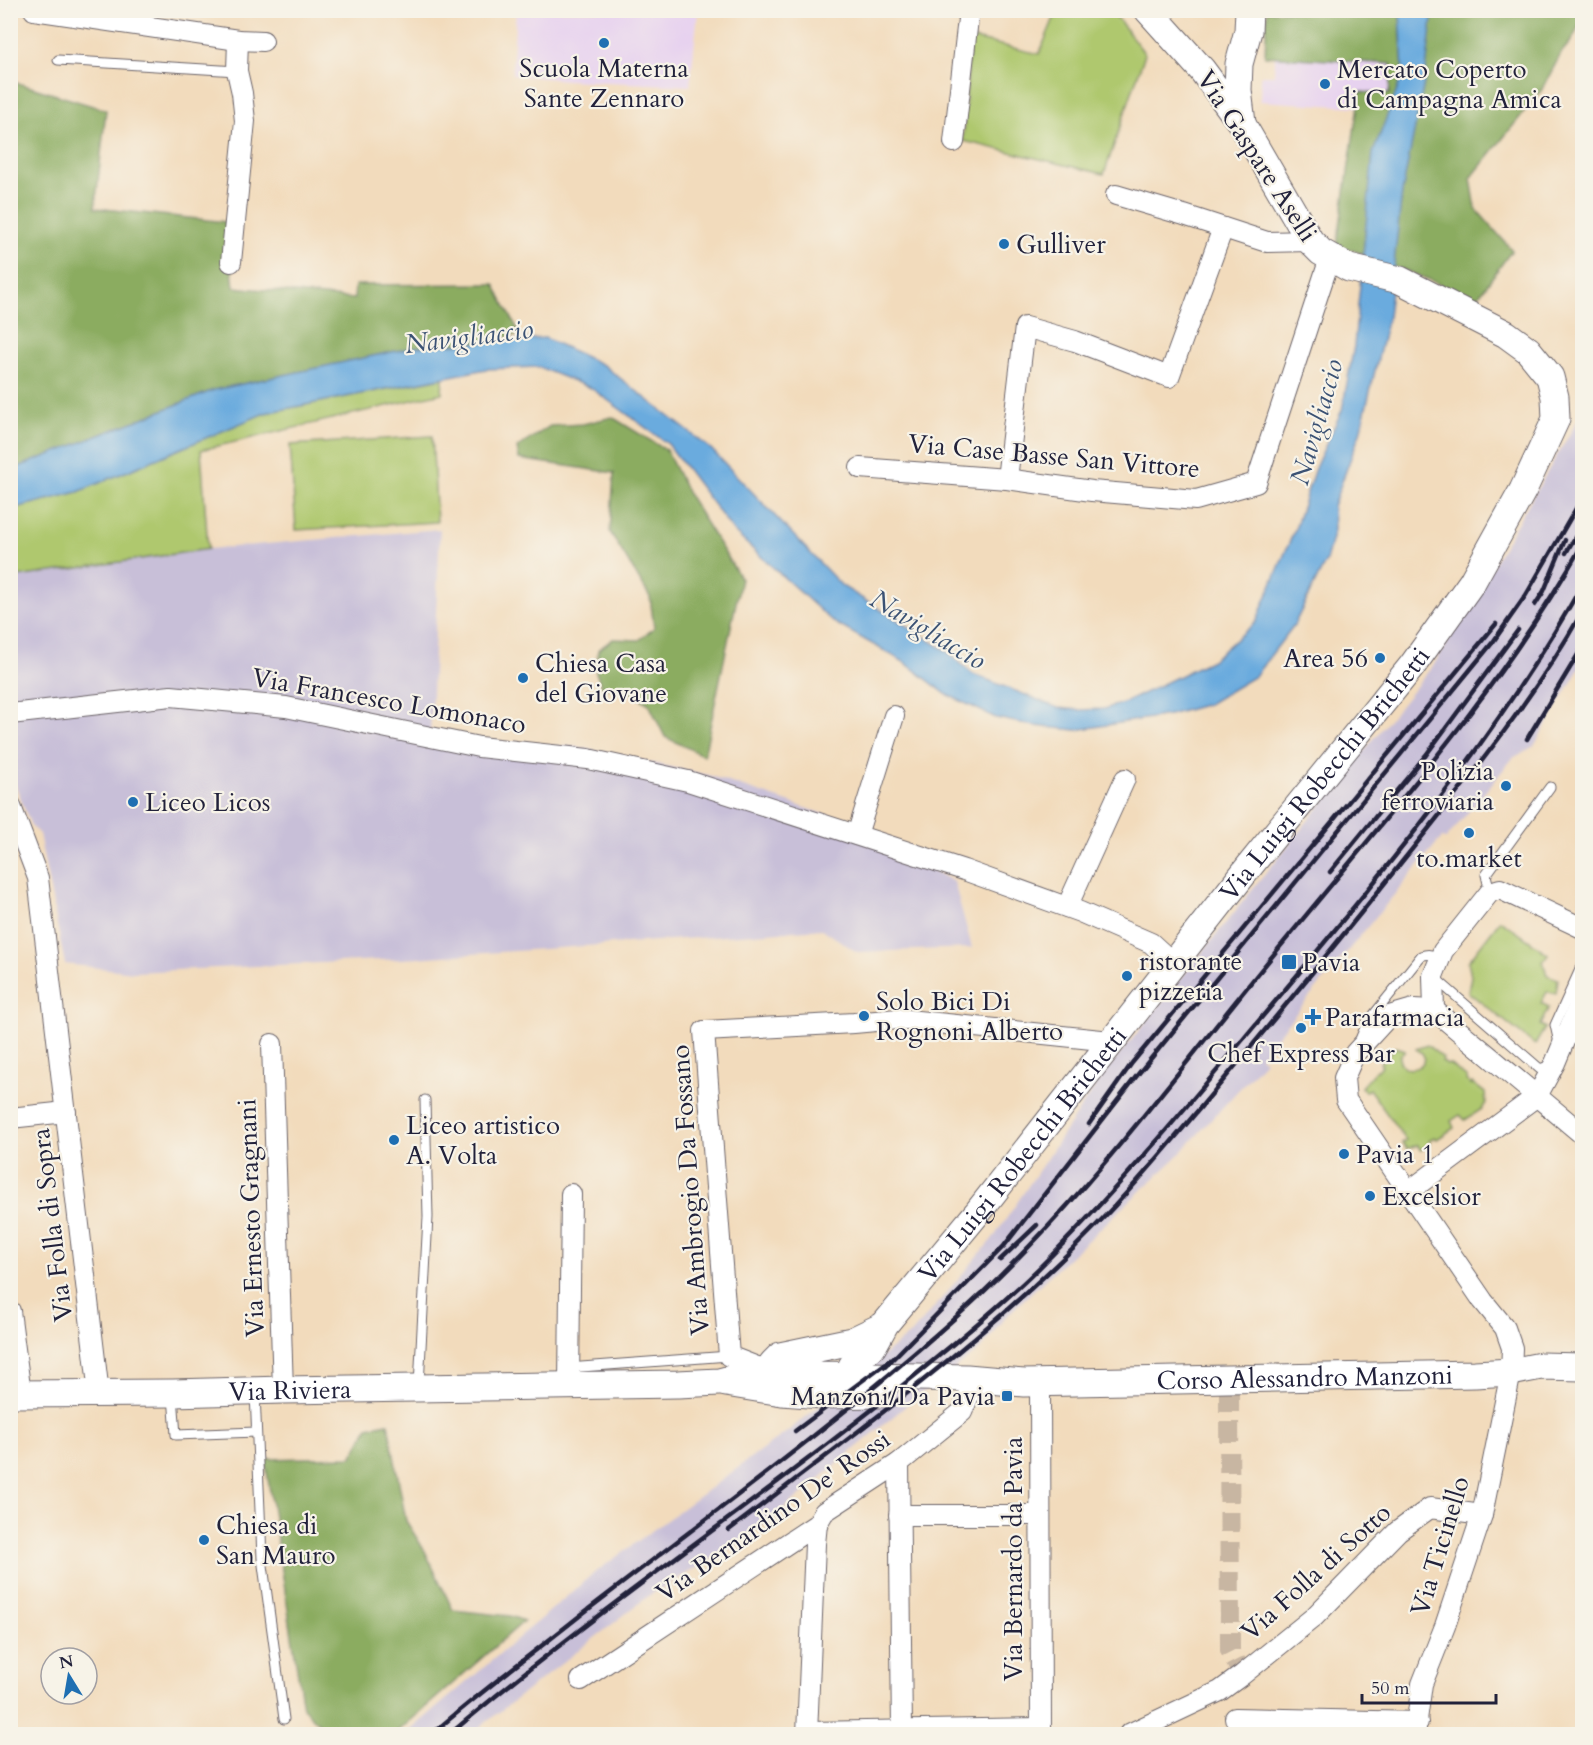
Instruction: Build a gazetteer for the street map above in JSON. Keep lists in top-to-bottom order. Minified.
{"streets":{"street":["Via Gaspare Aselli","Via Case Basse San Vittore","Via Francesco Lomonaco","Via Luigi Robecchi Brichetti","Via Ambrogio Da Fossano","Via Ernesto Gragnani","Via Folla di Sopra","Corso Alessandro Manzoni","Via Riviera","Via Bernardino De' Rossi","Via Ticinello","Via Bernardo da Pavia","Via Folla di Sotto"]},"crossings":[["Via Gaspare Aselli","Via Case Basse San Vittore"],["Via Gaspare Aselli","Via Luigi Robecchi Brichetti"],["Via Case Basse San Vittore","Via Luigi Robecchi Brichetti"],["Via Francesco Lomonaco","Via Luigi Robecchi Brichetti"],["Via Luigi Robecchi Brichetti","Via Ambrogio Da Fossano"],["Via Luigi Robecchi Brichetti","Corso Alessandro Manzoni"],["Via Luigi Robecchi Brichetti","Via Riviera"],["Via Ambrogio Da Fossano","Via Riviera"],["Via Ernesto Gragnani","Via Riviera"],["Via Folla di Sopra","Via Riviera"],["Corso Alessandro Manzoni","Via Riviera"],["Corso Alessandro Manzoni","Via Bernardino De' Rossi"],["Corso Alessandro Manzoni","Via Ticinello"],["Corso Alessandro Manzoni","Via Bernardo da Pavia"],["Via Ticinello","Via Folla di Sotto"]],"water":["Navigliaccio"],"places":{"other":["Scuola Materna Sante Zennaro","Mercato Coperto di Campagna Amica","Gulliver","Area 56","Chiesa Casa del Giovane","Polizia ferroviaria","Liceo Licos","to.market","ristorante pizzeria","Solo Bici Di Rognoni Alberto","Chef Express Bar","Liceo artistico A. Volta","Pavia 1","Excelsior","Chiesa di San Mauro"],"transit":["Pavia","Manzoni/Da Pavia"],"health":["Parafarmacia"]},"scale_bar":"50 m","north":"top"}
